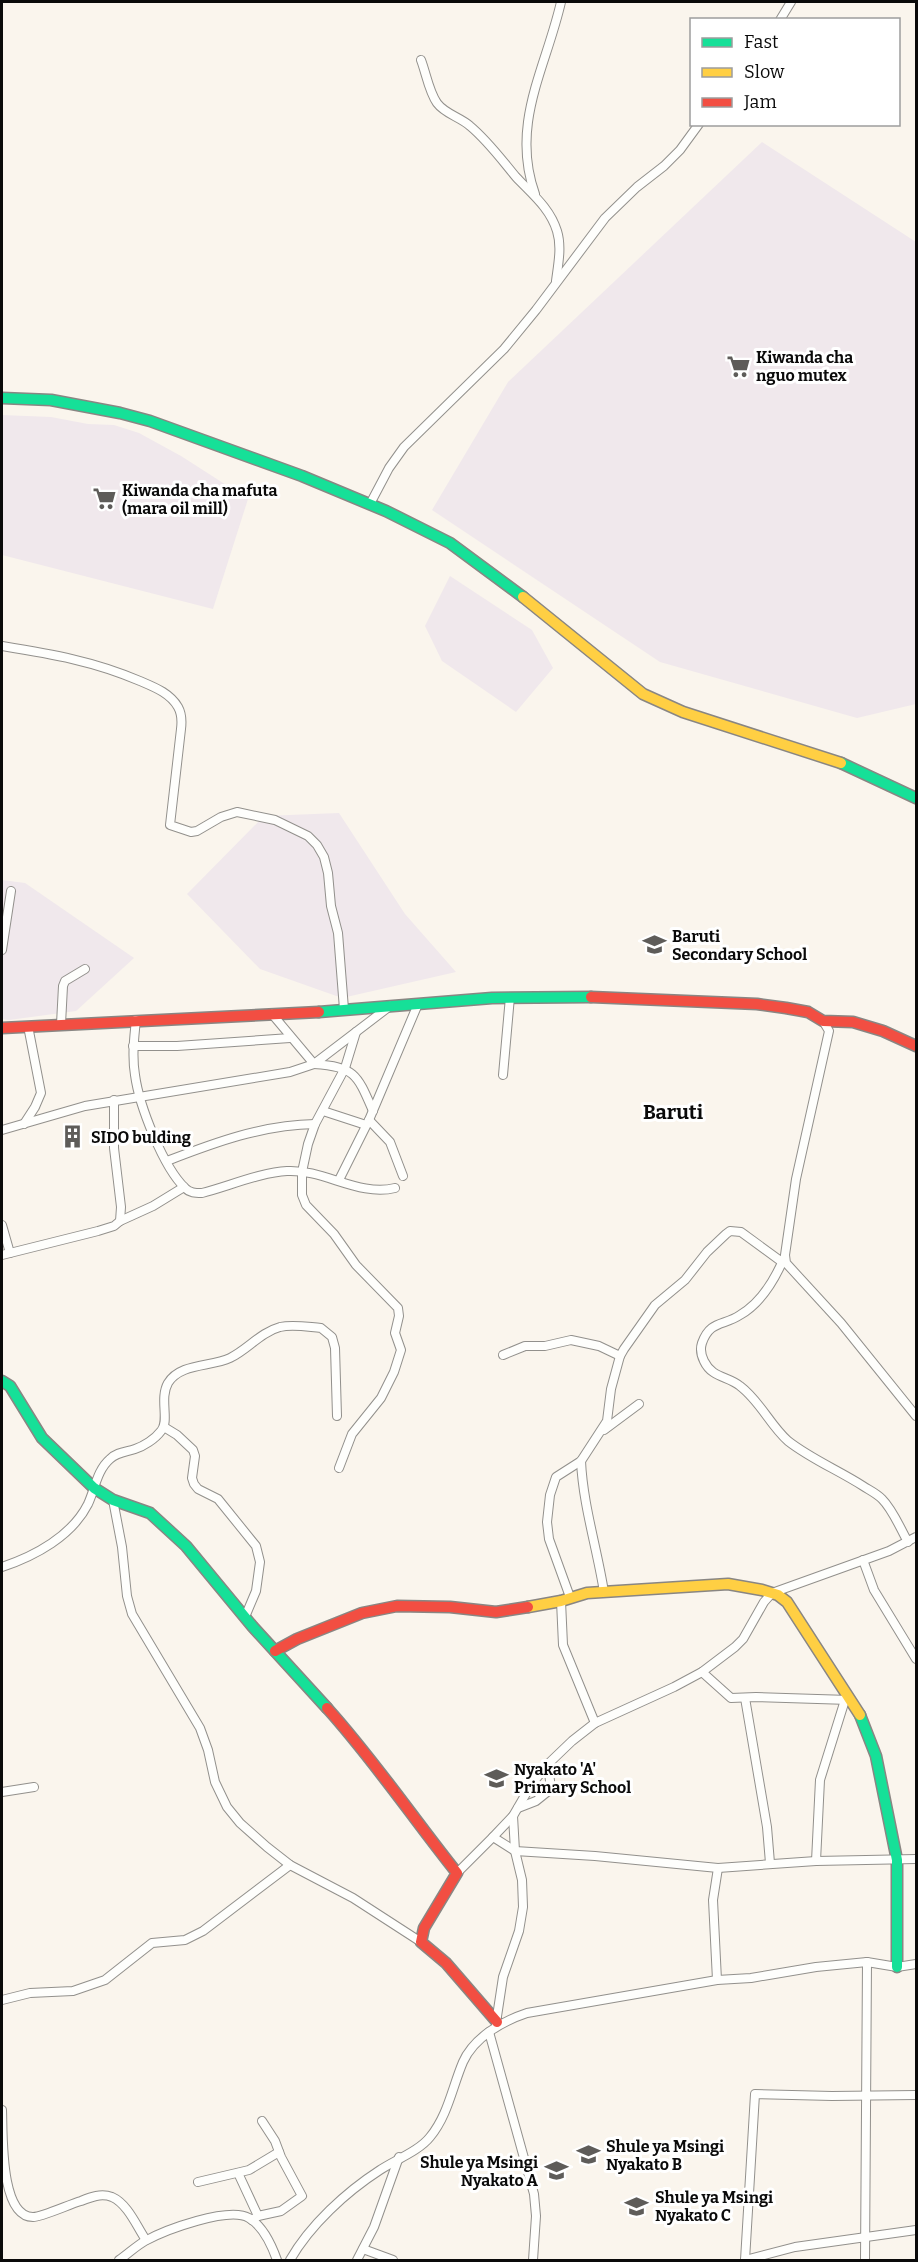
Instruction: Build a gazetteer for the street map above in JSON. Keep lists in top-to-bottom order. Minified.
{"districts":["Baruti"],"places":{"supermarket":["Kiwanda cha nguo mutex","Kiwanda cha mafuta (mara oil mill)"],"school or university":["Baruti Secondary School","Nyakato 'A' Primary School","Shule ya Msingi Nyakato B","Shule ya Msingi Nyakato A","Shule ya Msingi Nyakato C"],"building":["SIDO bulding"]},"legend":["Fast","Slow","Jam"]}
